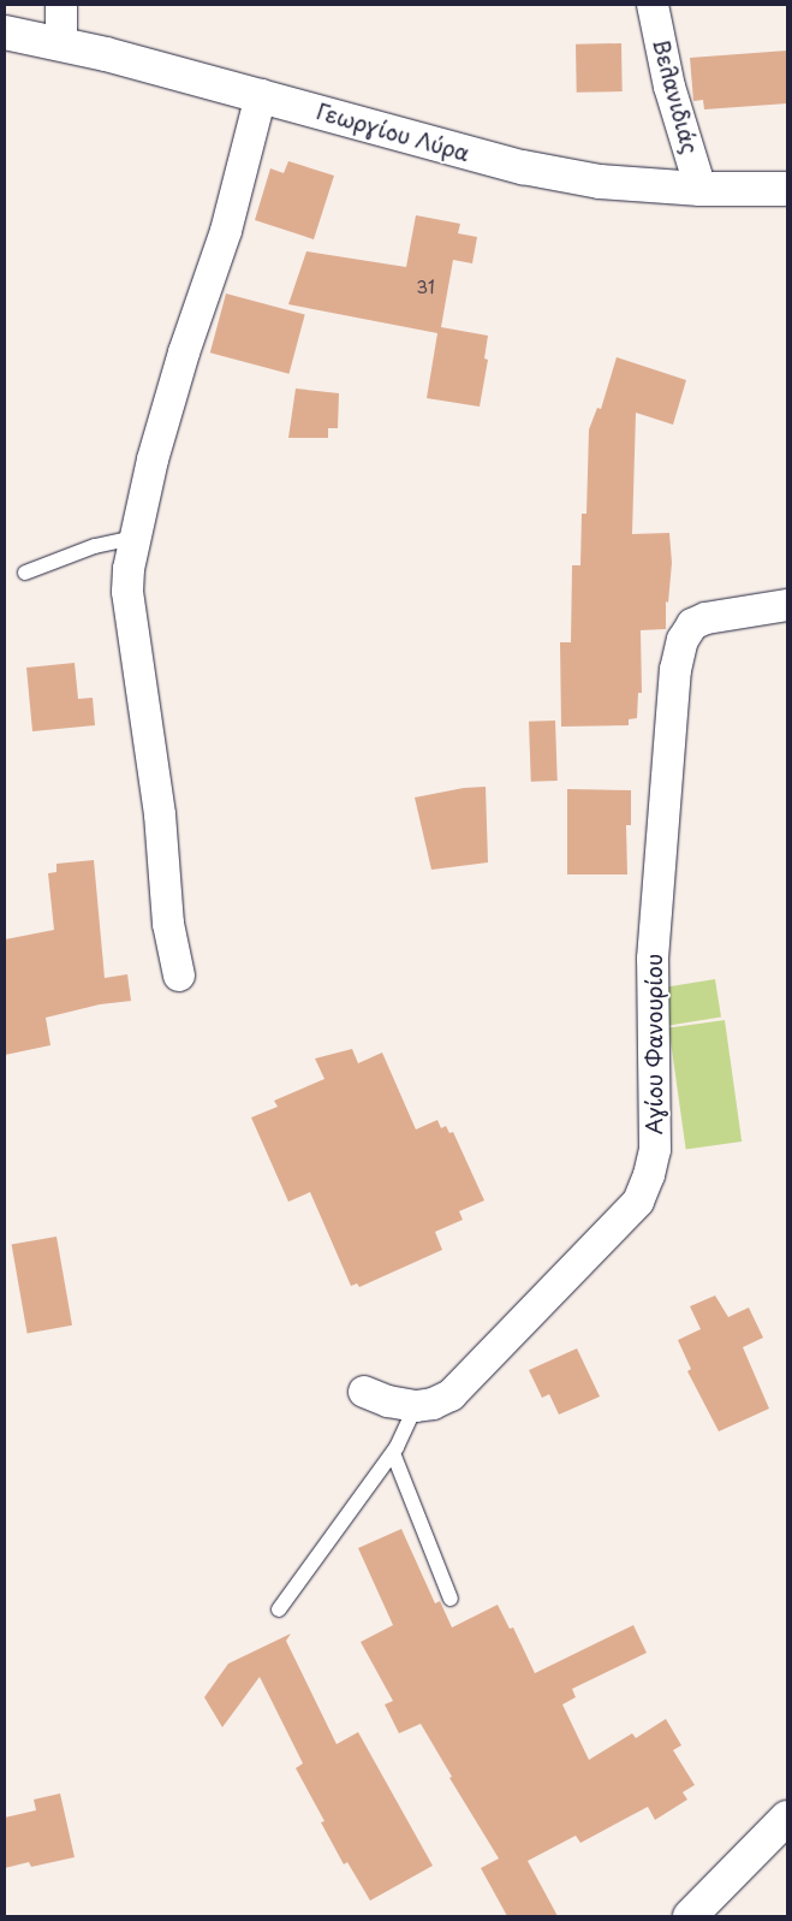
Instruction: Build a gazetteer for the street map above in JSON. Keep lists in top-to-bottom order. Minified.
{"streets":{"main road":["Γεωργίου Λύρα"],"street":["Βελανιδιάς","Αγίου Φανουρίου"]},"crossings":[["Βελανιδιάς","Γεωργίου Λύρα"]],"house_numbers":["31"]}
